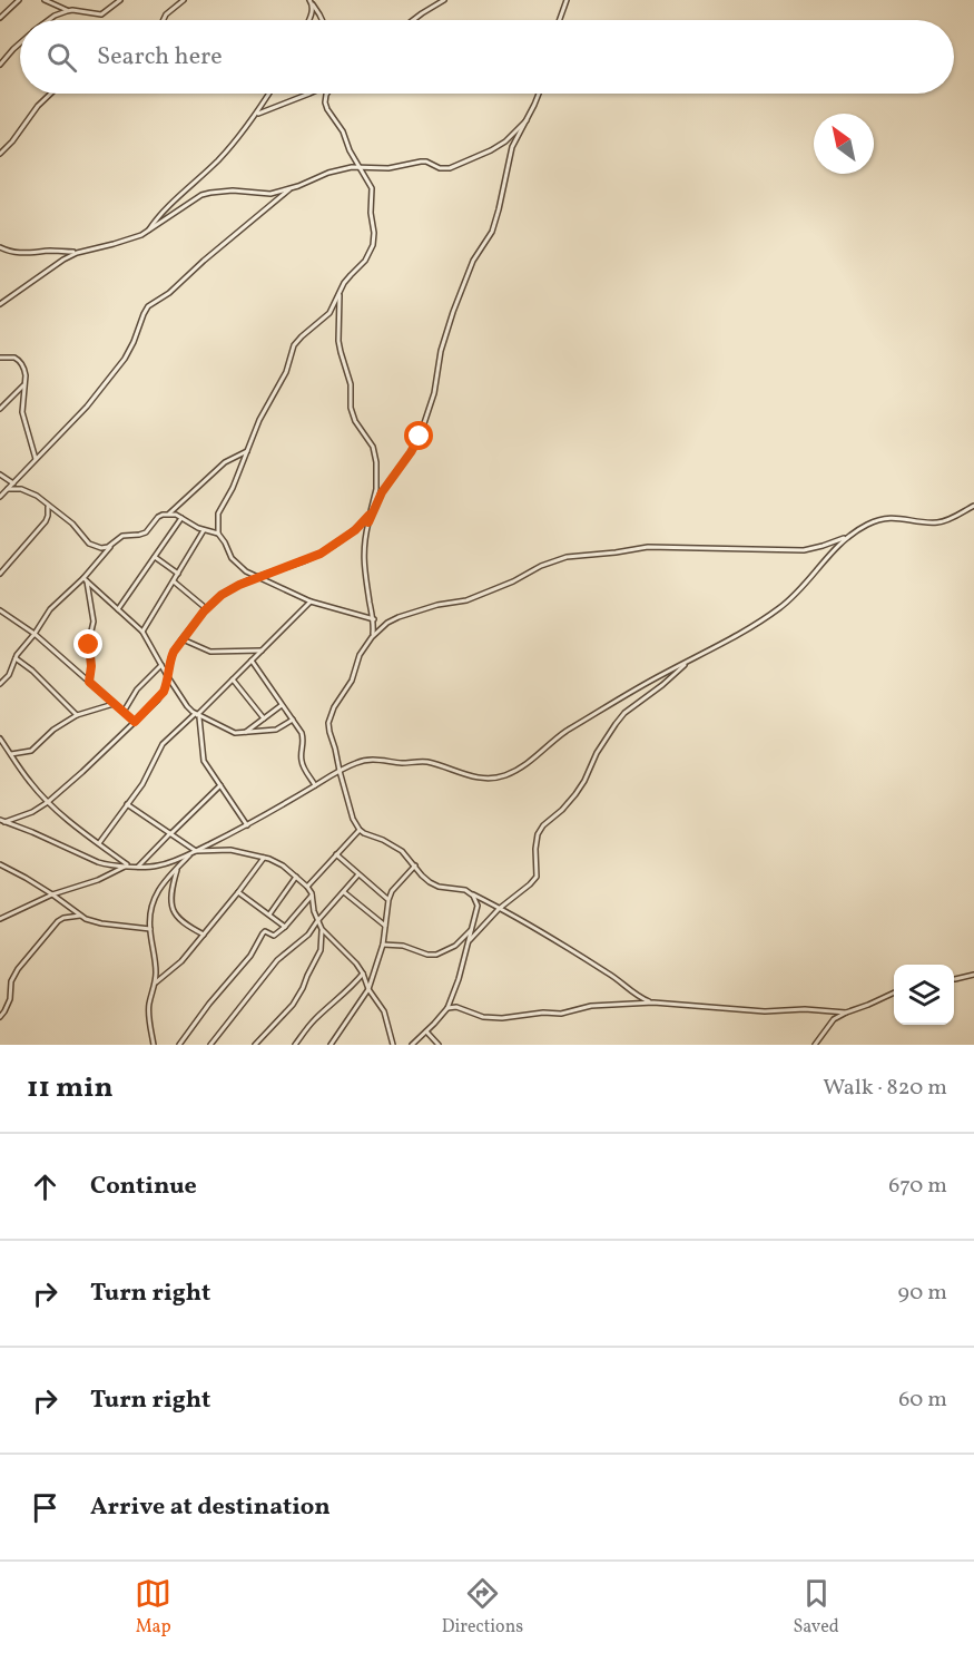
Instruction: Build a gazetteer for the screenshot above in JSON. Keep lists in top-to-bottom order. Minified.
{"north":"top left","page":{"search":"Search here","heading":["11 min","Walk · 820 m"],"list":[["Continue","670 m"],["Turn right","90 m"],["Turn right","60 m"],"Arrive at destination"],"nav":["Map","Directions","Saved"]}}
